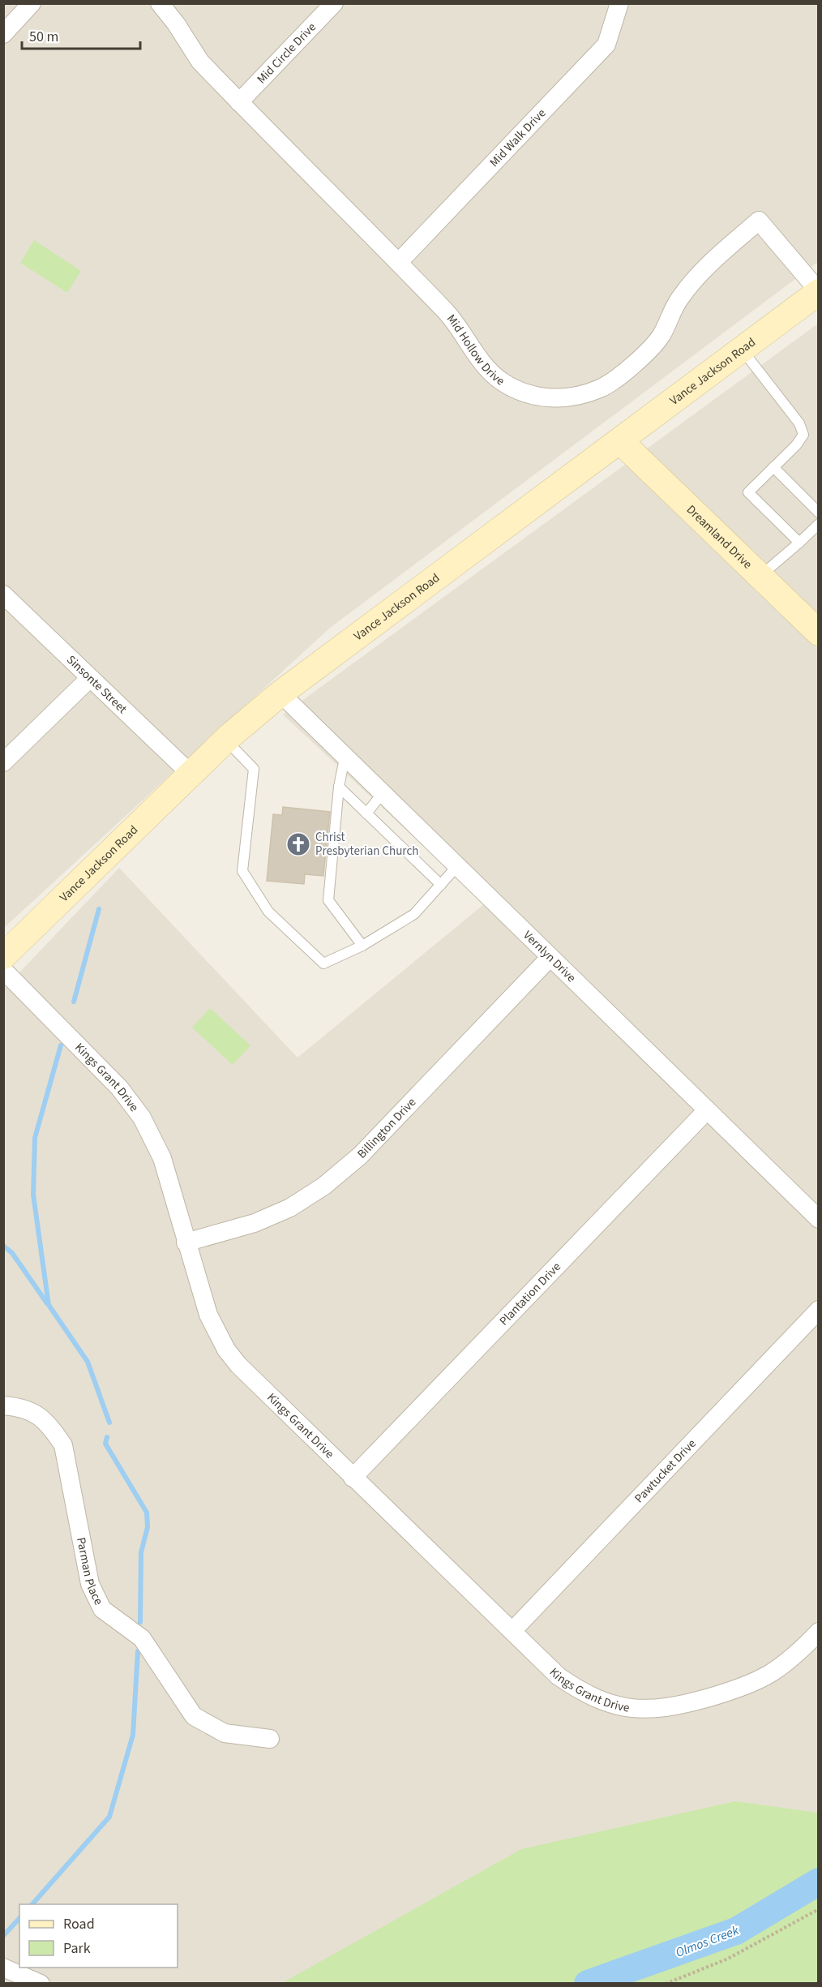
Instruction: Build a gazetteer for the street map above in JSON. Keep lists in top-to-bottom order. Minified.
{"streets":{"main road":["Vance Jackson Road","Dreamland Drive"],"street":["Mid Circle Drive","Mid Walk Drive","Mid Hollow Drive","Sinsonte Street","Vernlyn Drive","Kings Grant Drive","Billington Drive","Plantation Drive","Pawtucket Drive","Parman Place"]},"crossings":[["Mid Circle Drive","Mid Hollow Drive"],["Mid Walk Drive","Mid Hollow Drive"],["Mid Hollow Drive","Vance Jackson Road"],["Vance Jackson Road","Dreamland Drive"],["Vance Jackson Road","Sinsonte Street"],["Vance Jackson Road","Vernlyn Drive"],["Vernlyn Drive","Billington Drive"],["Vernlyn Drive","Plantation Drive"],["Kings Grant Drive","Billington Drive"],["Kings Grant Drive","Plantation Drive"],["Kings Grant Drive","Pawtucket Drive"]],"water":["Olmos Creek"],"places":{"church":["Christ Presbyterian Church"]},"legend":["Road","Park"],"scale_bar":"50 m"}
